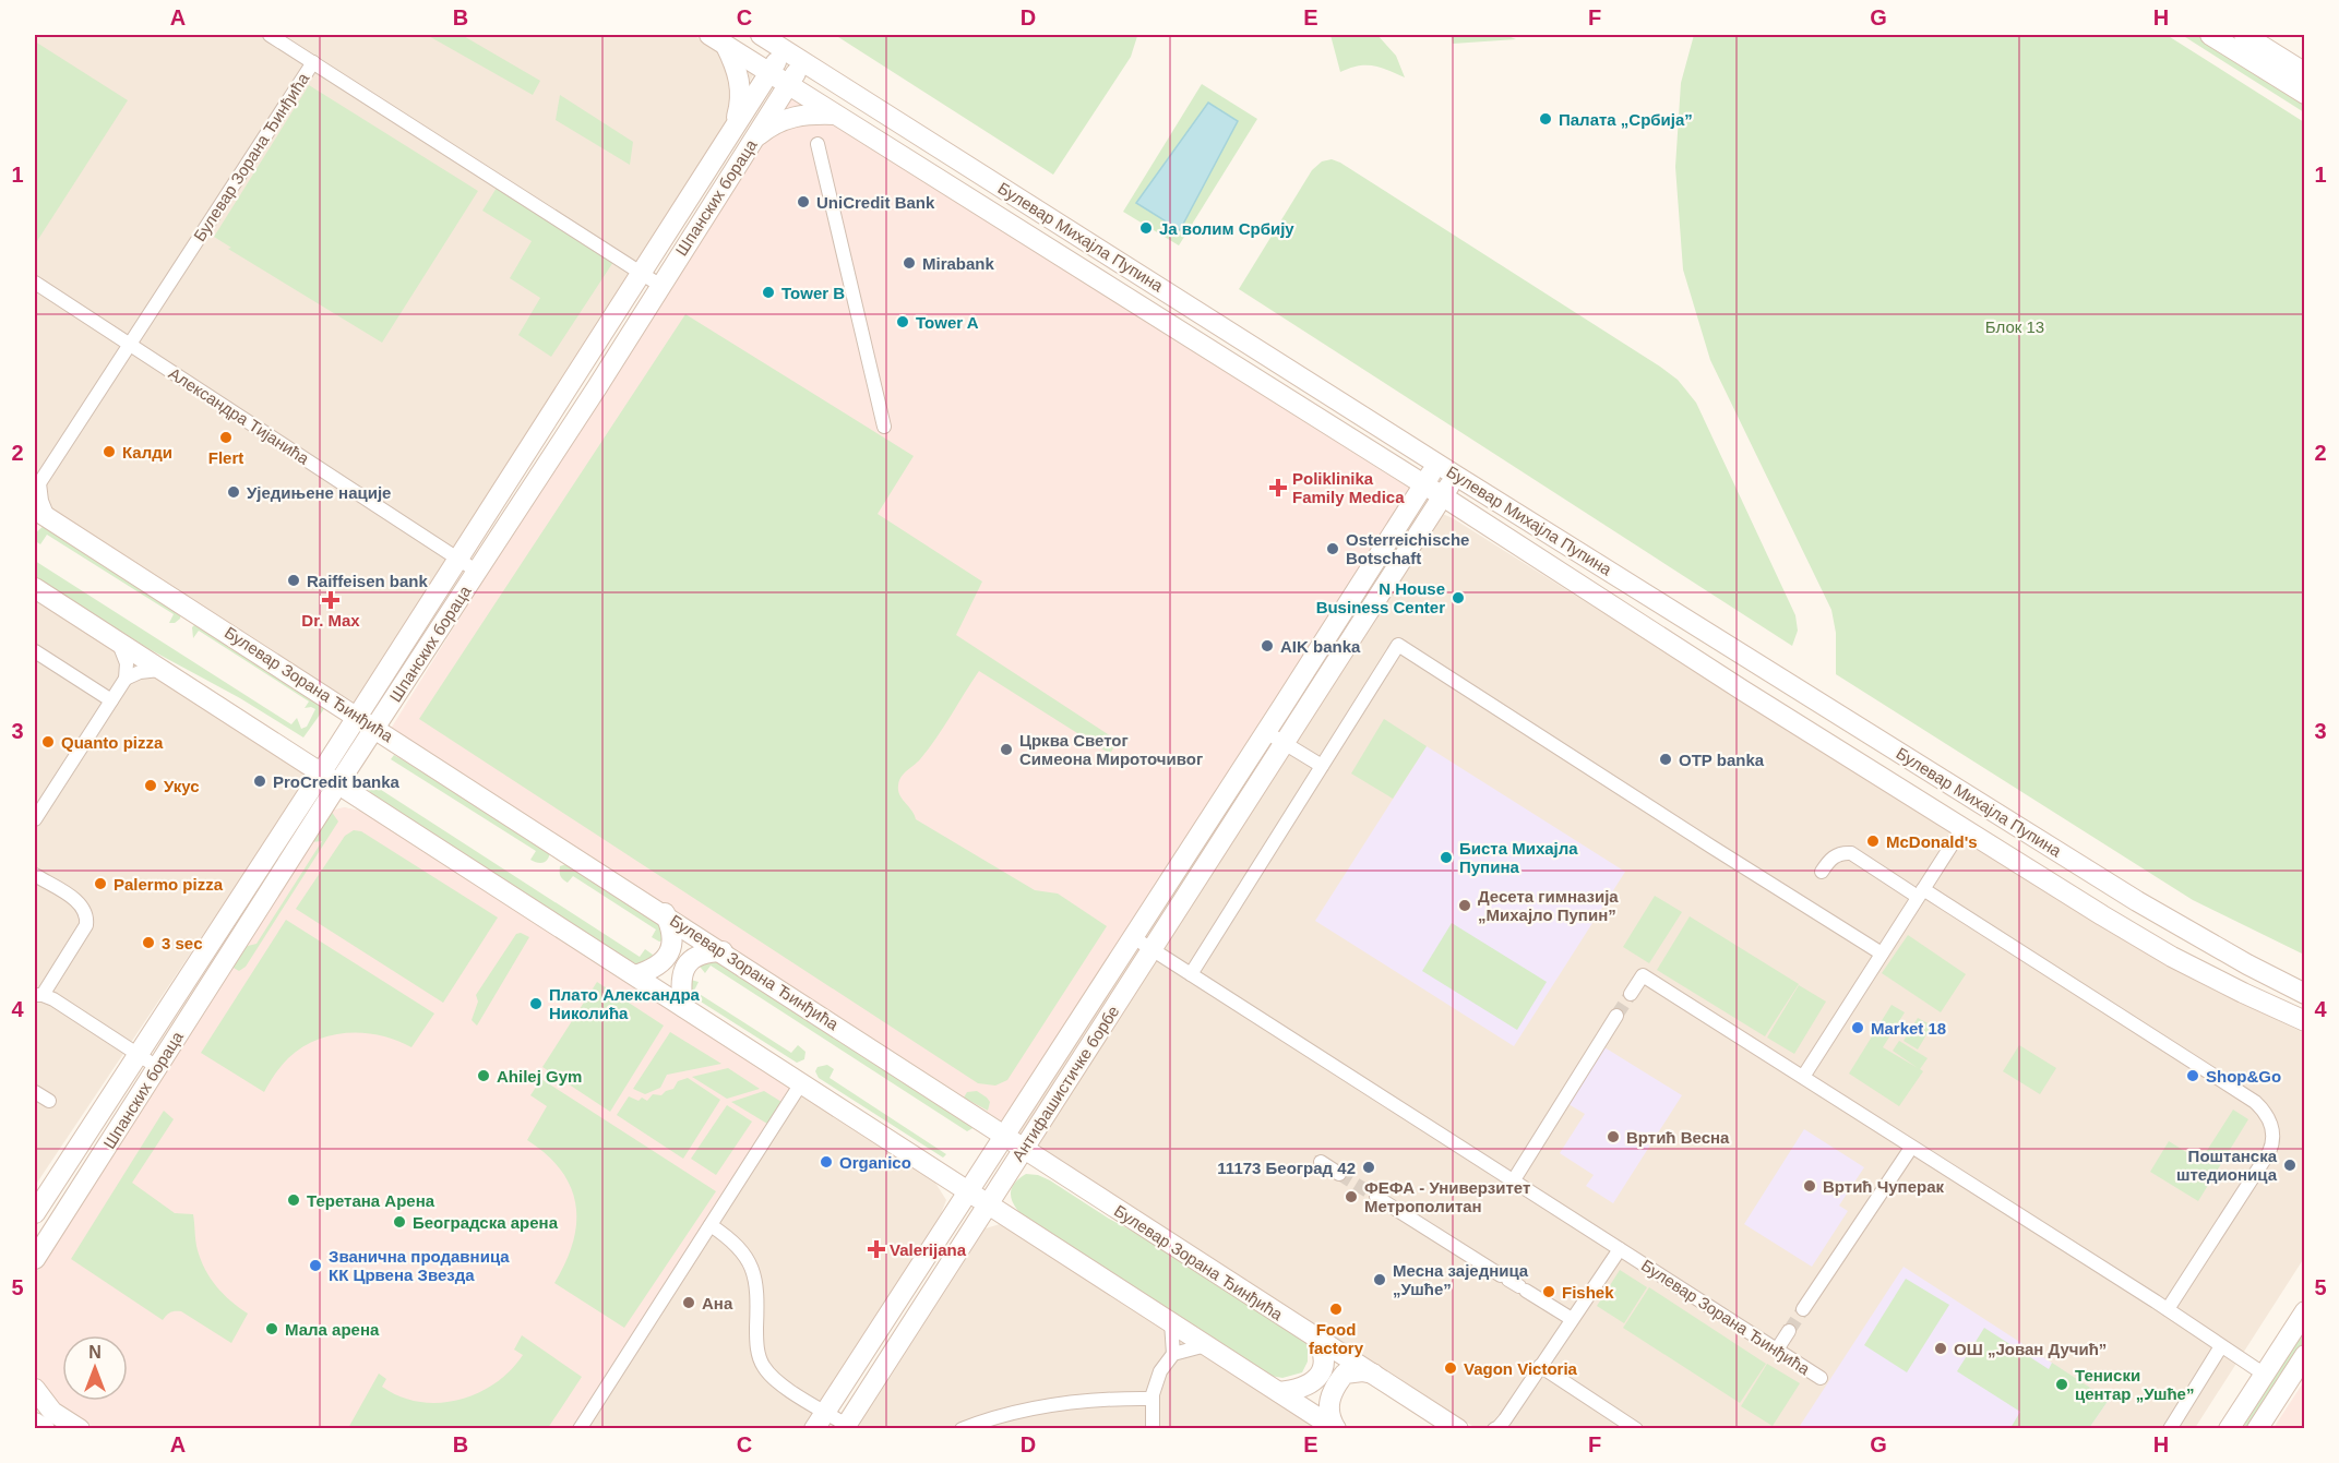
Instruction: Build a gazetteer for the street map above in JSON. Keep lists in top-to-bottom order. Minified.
{"streets":{"street":["Булевар Зорана Ђинђића","Шпанских бораца","Булевар Михајла Пупина","Александра Тијанића","Антифашистичке борбе"]},"crossings":[["Булевар Зорана Ђинђића","Шпанских бораца"],["Булевар Зорана Ђинђића","Александра Тијанића"],["Булевар Зорана Ђинђића","Антифашистичке борбе"],["Шпанских бораца","Булевар Михајла Пупина"],["Шпанских бораца","Александра Тијанића"],["Булевар Михајла Пупина","Антифашистичке борбе"]],"parks":["Блок 13"],"places":{"other":["Палата „Србија”","UniCredit Bank","Ја волим Србију","Mirabank","Tower B","Tower A","Flert","Калди","Уједињене нације","Osterreichische Botschaft","Raiffeisen bank","N House Business Center","AIK banka","Quanto pizza","Црква Светог Симеона Мироточивог","OTP banka","ProCredit banka","Укус","McDonald's","Биста Михајла Пупина","Palermo pizza","Десета гимназија „Михајло Пупин”","3 sec","Плато Александра Николића","Market 18","Ahilej Gym","Shop&Go","Вртић Весна","Organico","Поштанска штедионица","11173 Београд 42","Вртић Чуперак","ФЕФА - Универзитет Метрополитан","Теретана Арена","Београдска арена","Званична продавница КК Црвена Звезда","Месна заједница „Ушће”","Fishek","Ана","Food factory","Мала арена","ОШ „Јован Дучић”","Vagon Victoria","Тениски центар „Ушће”"],"health":["Poliklinika Family Medica","Dr. Max","Valerijana"]},"north":"top","grid":{"columns":["A","B","C","D","E","F","G","H"],"rows":["1","2","3","4","5"]}}
